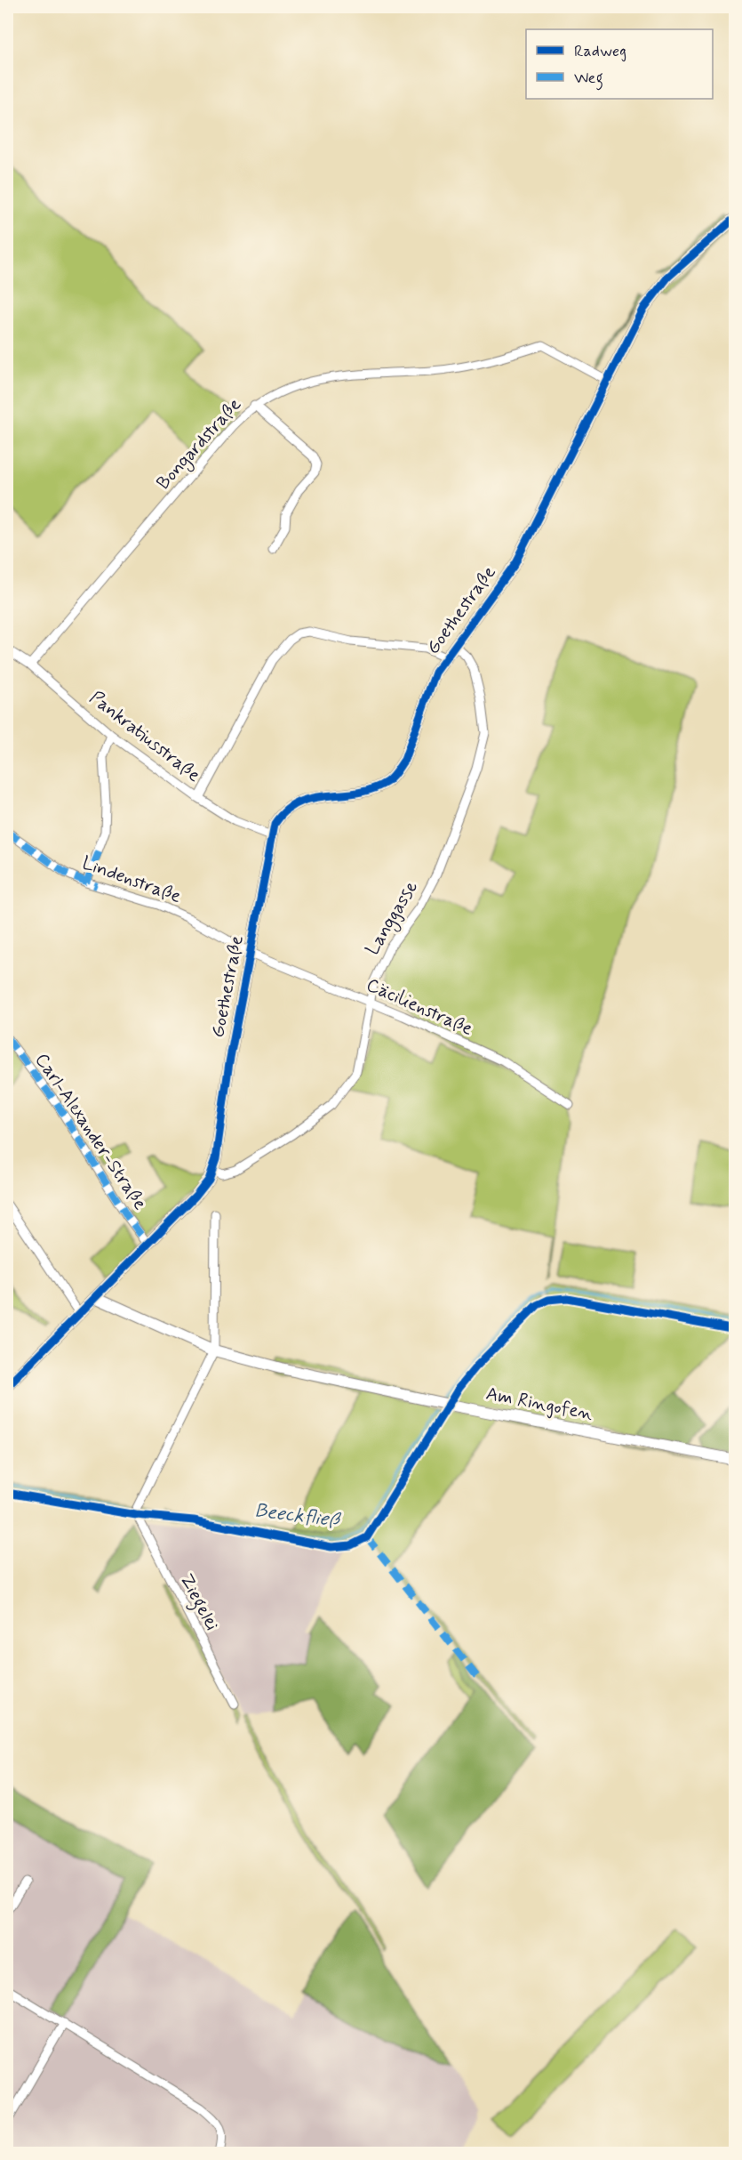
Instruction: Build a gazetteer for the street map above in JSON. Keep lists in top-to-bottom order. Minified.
{"streets":{"street":["Bongardstraße","Goethestraße","Pankratiusstraße","Lindenstraße","Langgasse","Cäcilienstraße","Carl-Alexander-Straße","Am Ringofen","Ziegelei"]},"crossings":[["Bongardstraße","Goethestraße"],["Bongardstraße","Pankratiusstraße"],["Goethestraße","Pankratiusstraße"],["Goethestraße","Lindenstraße"],["Goethestraße","Langgasse"],["Goethestraße","Cäcilienstraße"],["Goethestraße","Carl-Alexander-Straße"],["Goethestraße","Am Ringofen"],["Lindenstraße","Cäcilienstraße"],["Langgasse","Cäcilienstraße"]],"water":["Beeckfließ"],"legend":["Radweg","Weg"]}
